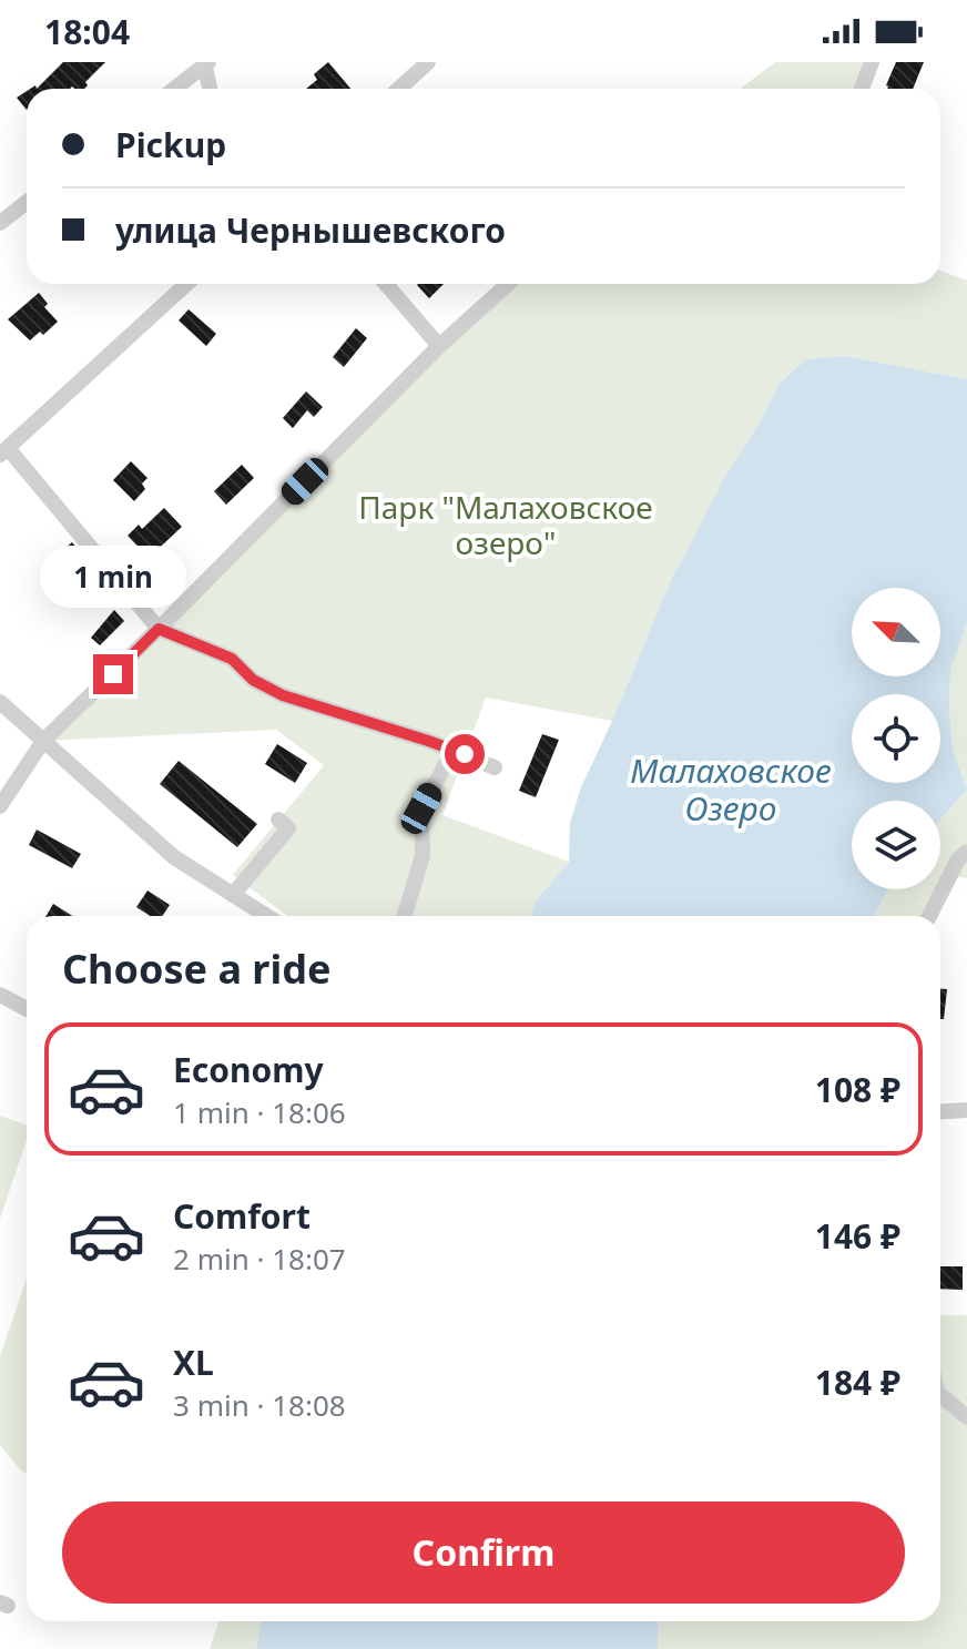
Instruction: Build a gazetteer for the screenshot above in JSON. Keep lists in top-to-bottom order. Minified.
{"water":["Малаховское Озеро"],"parks":["Парк \"Малаховское озеро\""],"north":"top left","page":{"status":"18:04","banner":["Pickup","улица Чернышевского"],"bubble":"1 min","heading":"Choose a ride","list":[{"name":"Economy","note":"1 min · 18:06","value":"108 ₽"},{"name":"Comfort","note":"2 min · 18:07","value":"146 ₽"},{"name":"XL","note":"3 min · 18:08","value":"184 ₽"}],"buttons":"Confirm"}}
